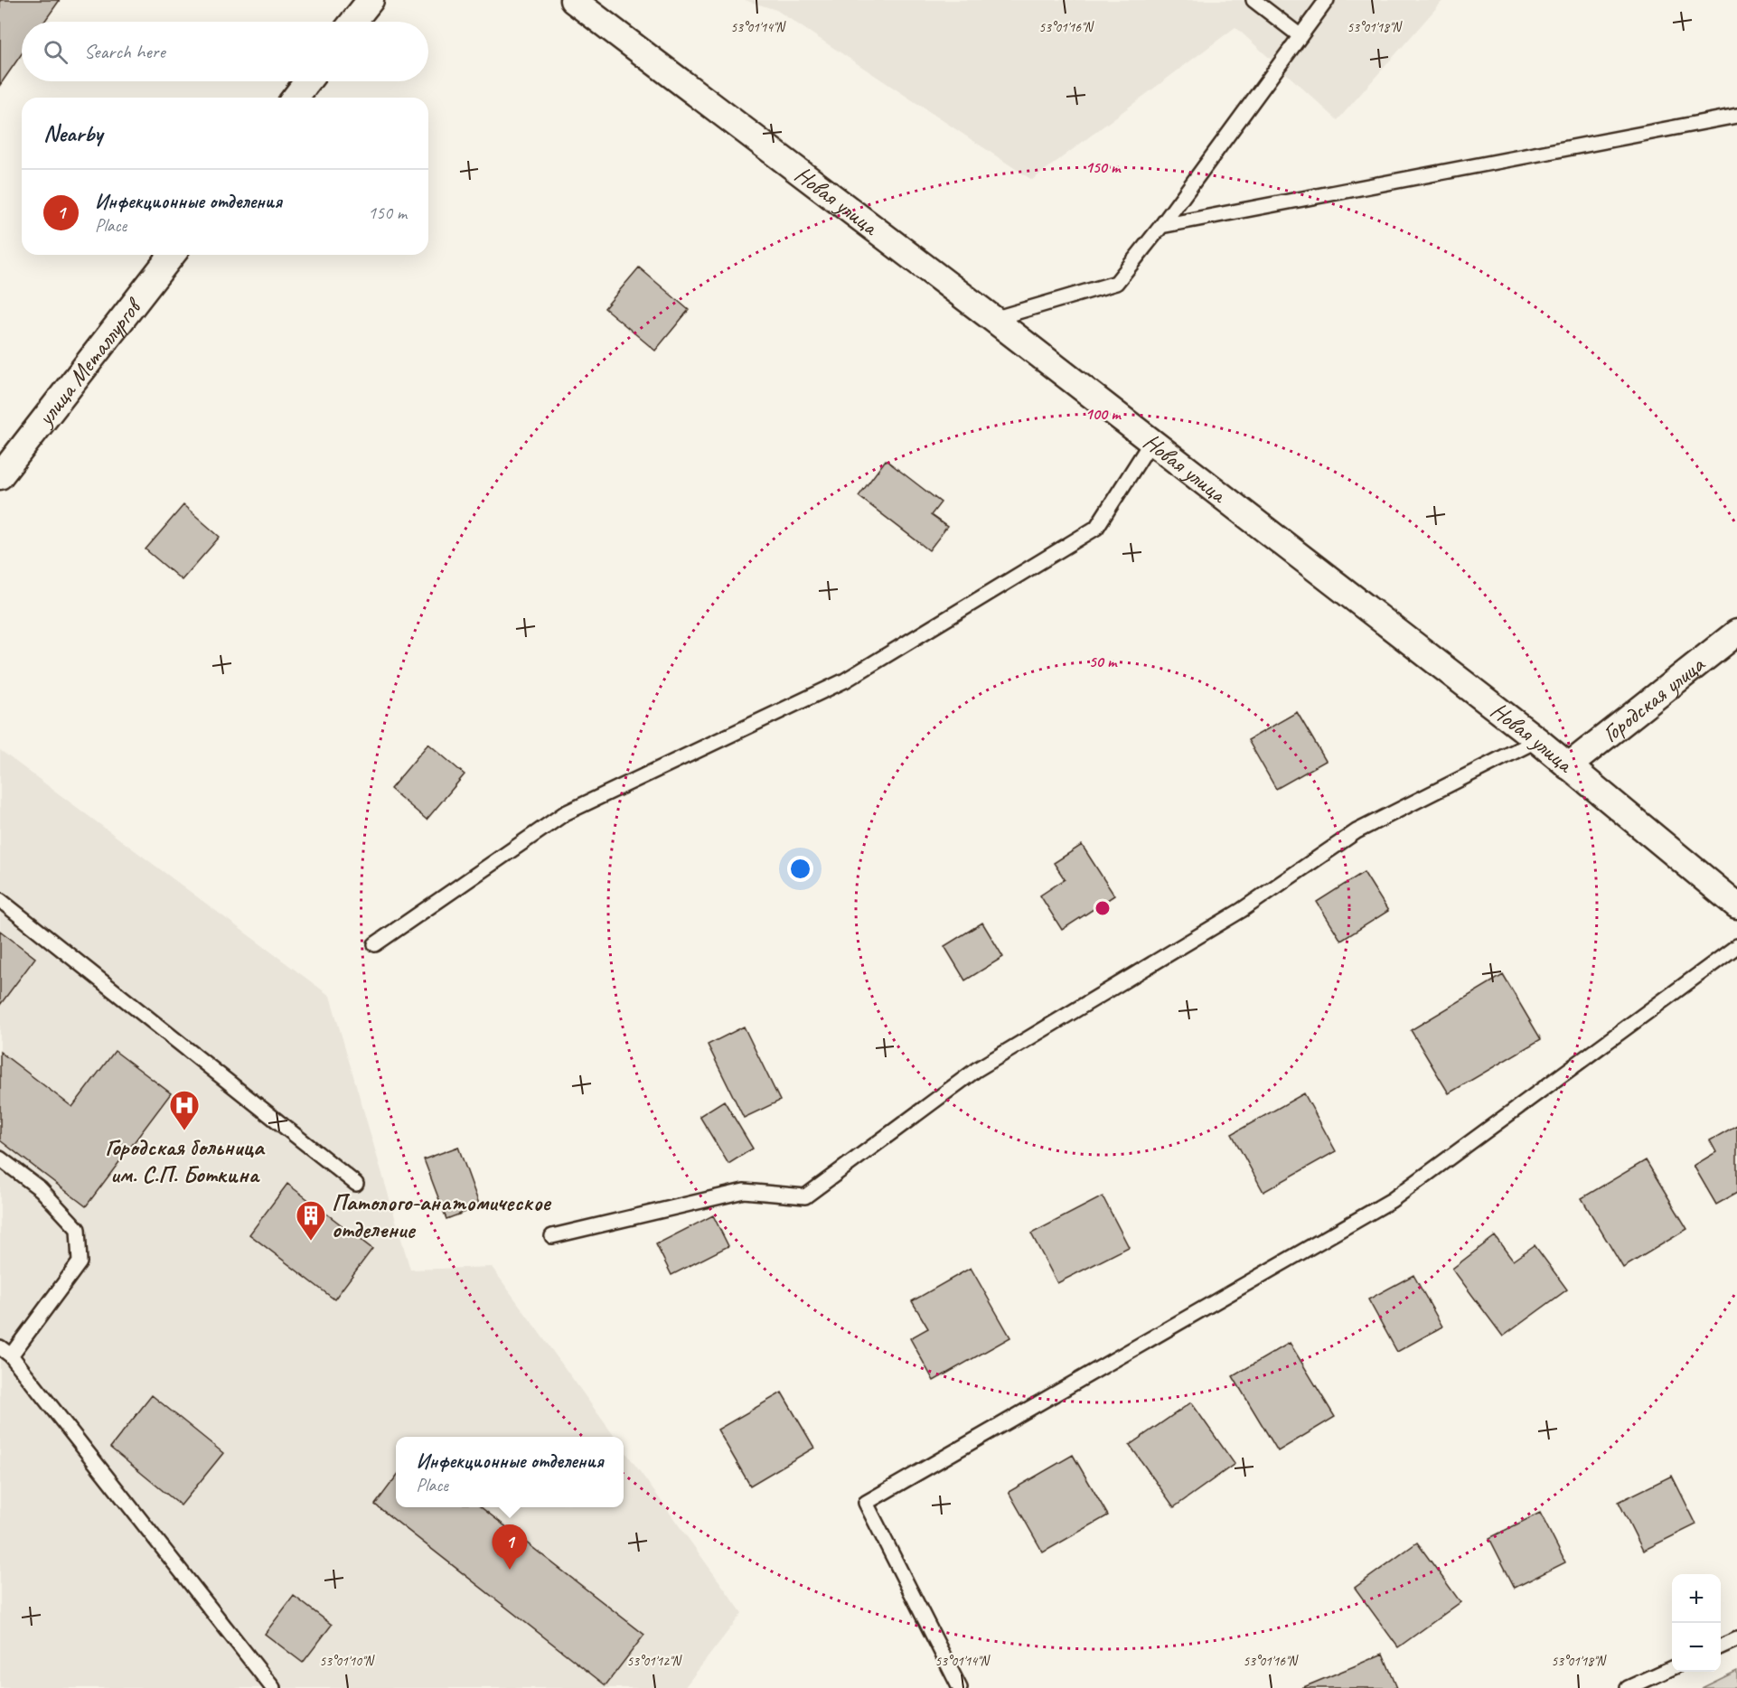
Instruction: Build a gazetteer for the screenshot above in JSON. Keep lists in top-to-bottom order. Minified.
{"streets":{"street":["Новая улица","улица Металлургов","Городская улица"]},"crossings":[["Новая улица","Городская улица"]],"places":{"hospital":["Городская больница им. С.П. Боткина"],"building":["Патолого-анатомическое отделение"]},"page":{"search":"Search here","heading":"Nearby","list":[{"mark":"1","name":"Инфекционные отделения","note":"Place","value":"150 m"}],"popup":["Инфекционные отделения","Place"],"pins":"1","map_buttons":["+","−"]},"coordinates":["53°01'14\"N","53°01'16\"N","53°01'18\"N","53°01'10\"N","53°01'12\"N"],"rings":["150 m","100 m","50 m"]}
